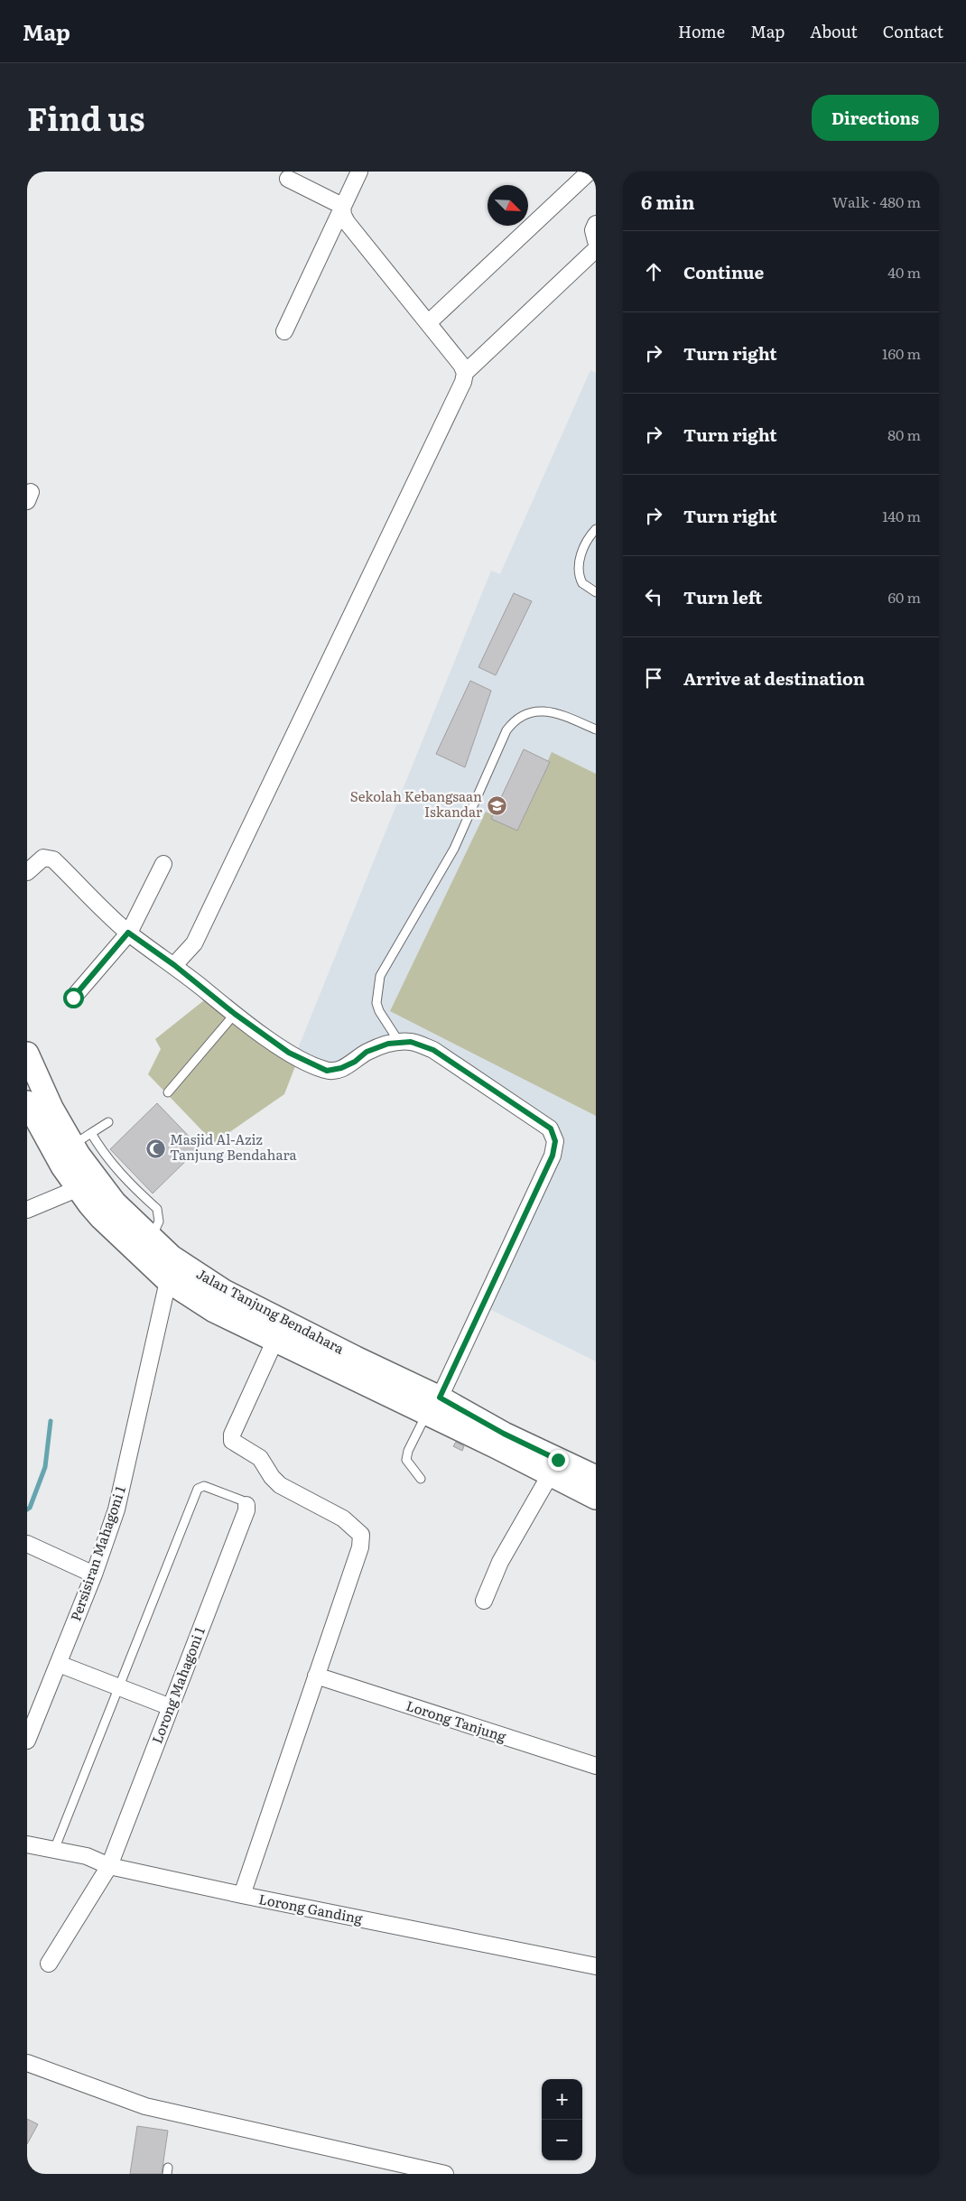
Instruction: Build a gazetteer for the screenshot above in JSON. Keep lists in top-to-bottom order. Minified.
{"streets":{"main road":["Jalan Tanjung Bendahara"],"street":["Persisiran Mahagoni 1","Lorong Mahagoni 1","Lorong Tanjung","Lorong Ganding"]},"crossings":[["Jalan Tanjung Bendahara","Persisiran Mahagoni 1"],["Lorong Mahagoni 1","Lorong Ganding"]],"places":{"school or university":["Sekolah Kebangsaan Iskandar"],"mosque":["Masjid Al-Aziz Tanjung Bendahara"]},"north":"bottom right","page":{"header":"Map","nav":["Home","Map","About","Contact"],"title":"Find us","buttons":"Directions","heading":["6 min","Walk · 480 m"],"list":[["Continue","40 m"],["Turn right","160 m"],["Turn right","80 m"],["Turn right","140 m"],["Turn left","60 m"],"Arrive at destination"],"map_buttons":["+","−"]}}
